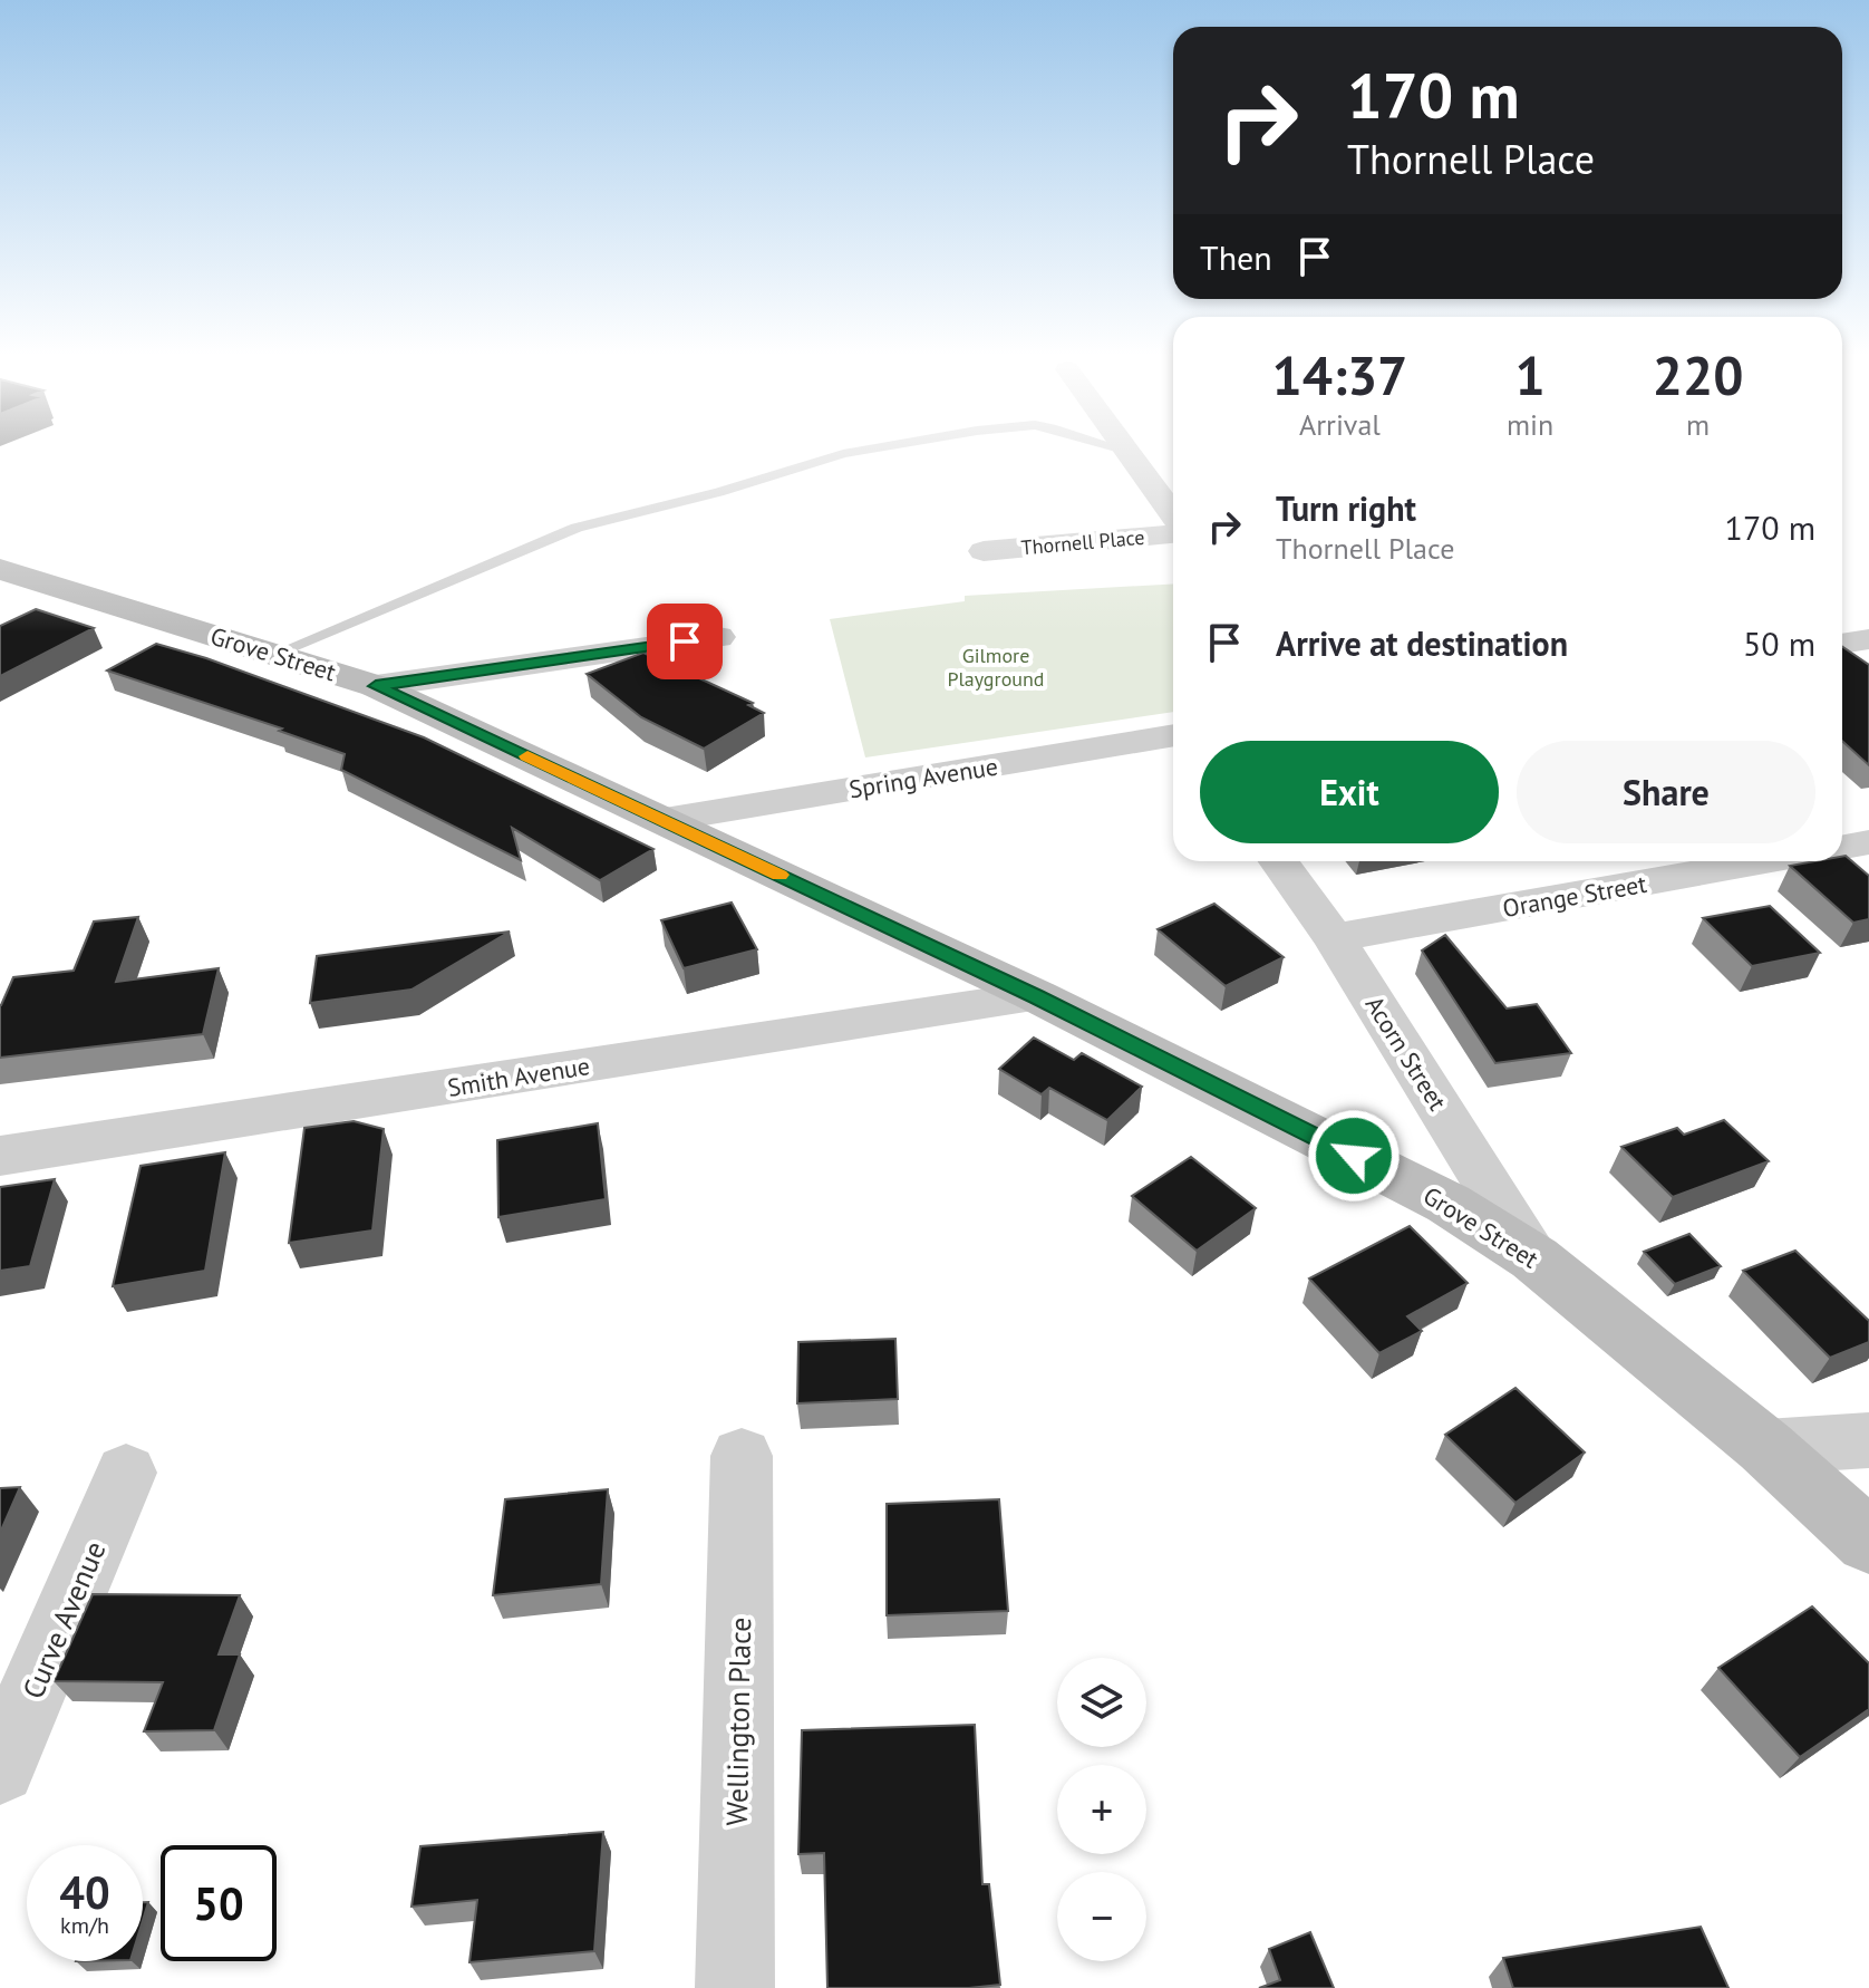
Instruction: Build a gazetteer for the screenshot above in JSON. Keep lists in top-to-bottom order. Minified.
{"streets":{"main road":["Grove Street"],"street":["Thornell Place","Spring Avenue","Orange Street","Acorn Street","Smith Avenue","Curve Avenue","Wellington Place"]},"crossings":[["Grove Street","Spring Avenue"],["Grove Street","Acorn Street"],["Grove Street","Smith Avenue"],["Orange Street","Acorn Street"]],"parks":["Gilmore Playground"],"page":{"turn":["170 m","Thornell Place"],"then":"Then","eta":["14:37","Arrival","1","min","220","m"],"list":[{"name":"Turn right","note":"Thornell Place","value":"170 m"},{"name":"Arrive at destination","value":"50 m"}],"buttons":["Exit","Share"],"map_buttons":["+","−"],"speed":"40 km/h","limit":"50"}}
